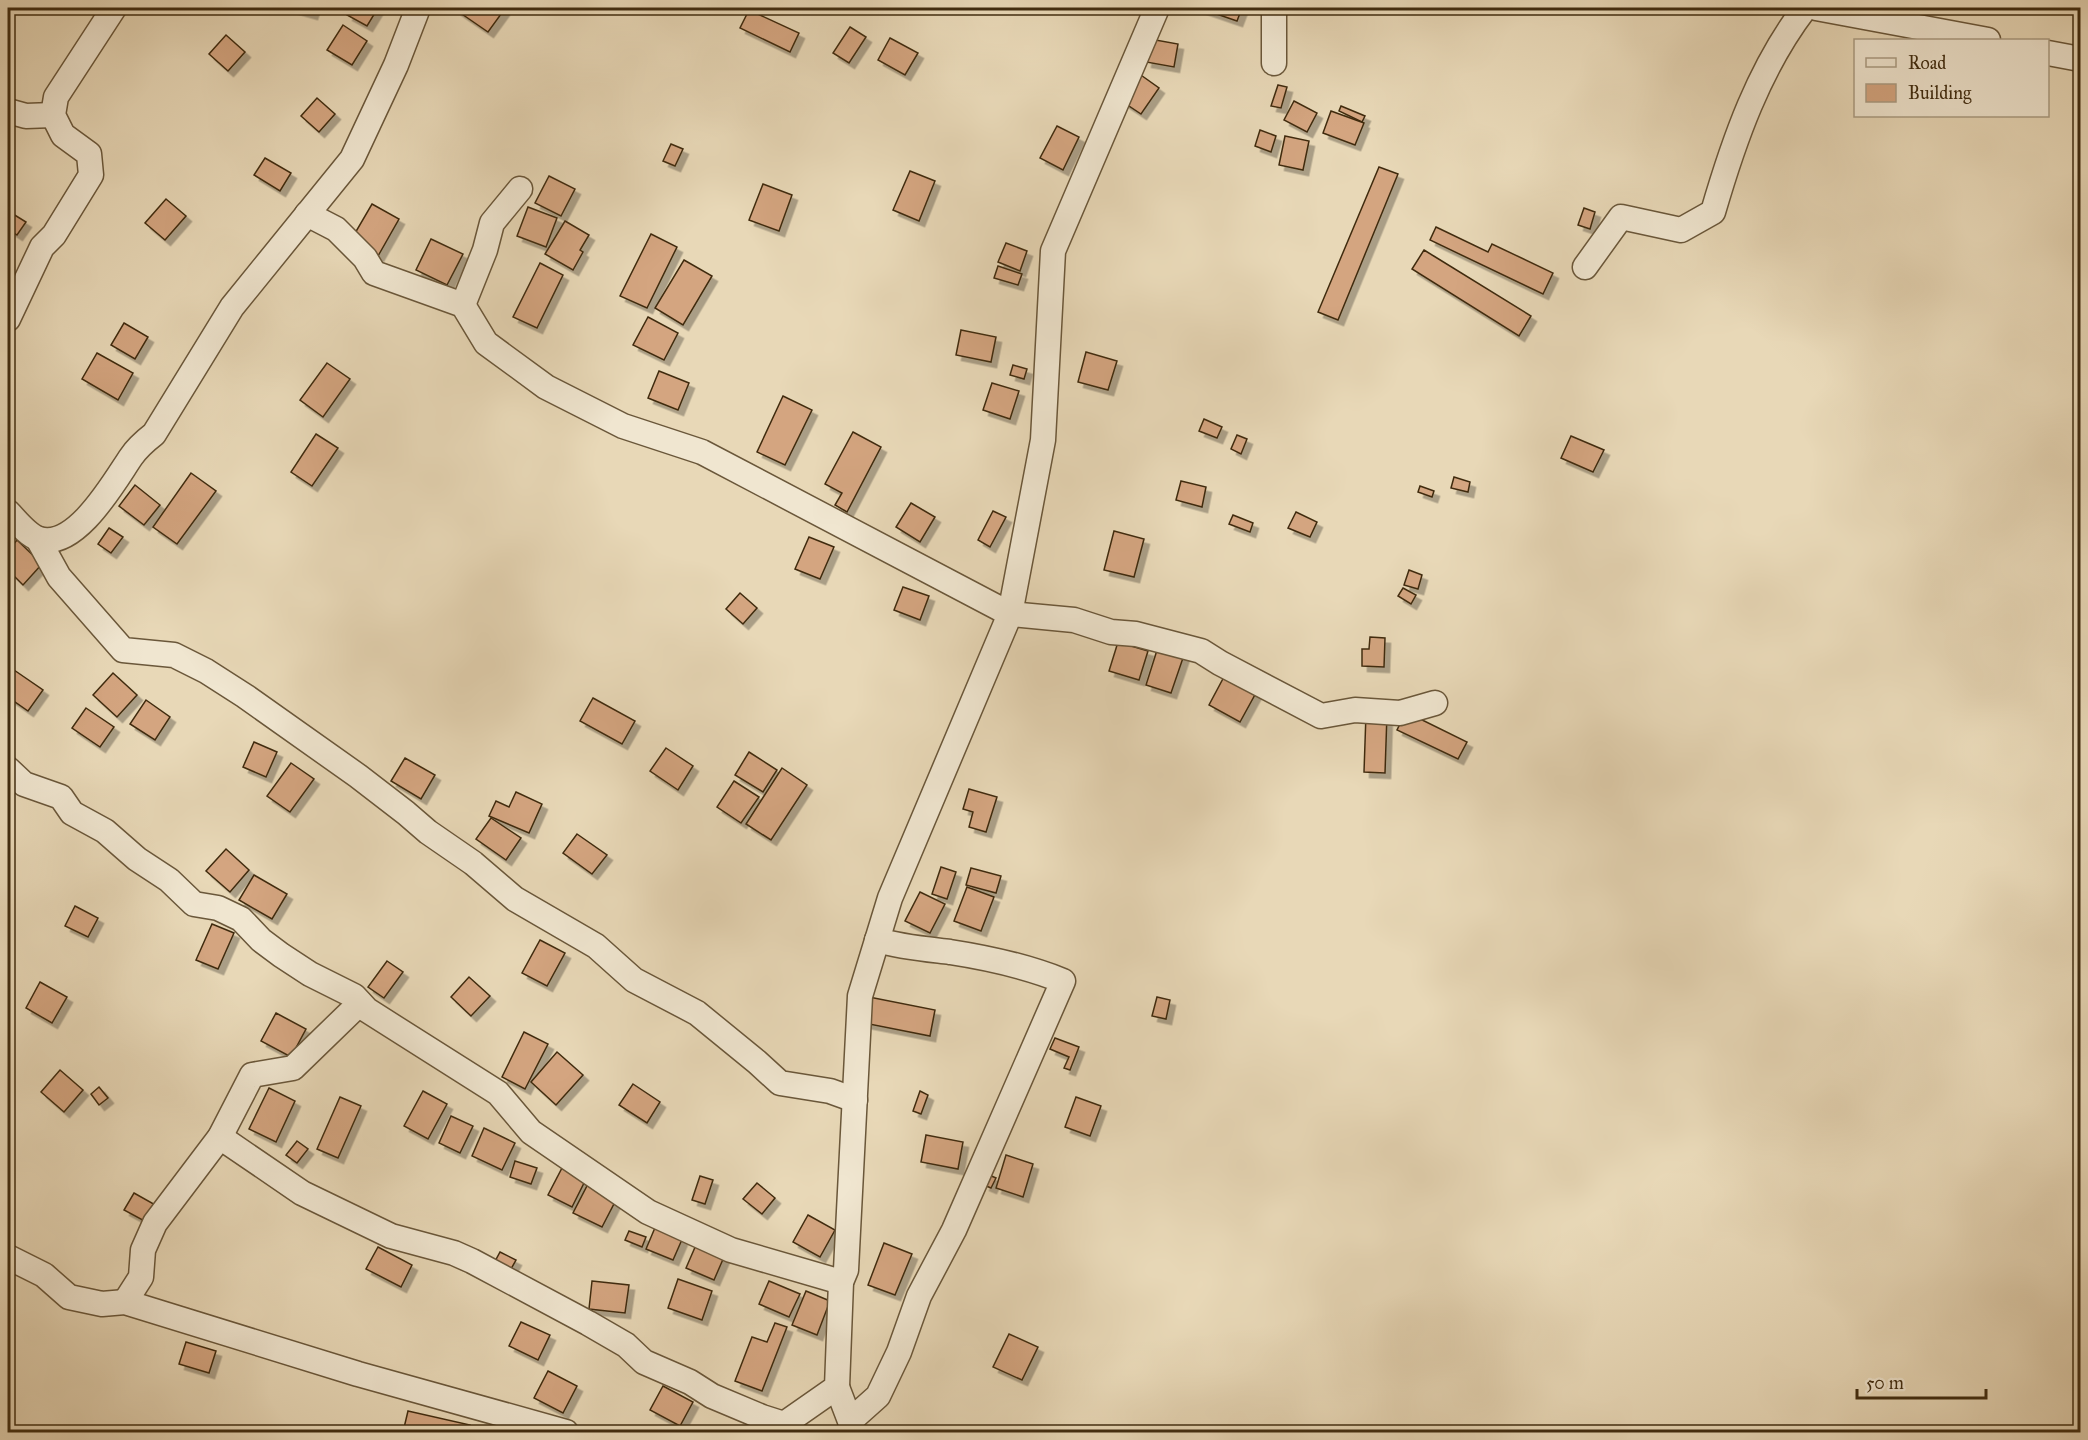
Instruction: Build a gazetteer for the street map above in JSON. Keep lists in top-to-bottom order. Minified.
{"legend":["Road","Building"],"scale_bar":"50 m"}
